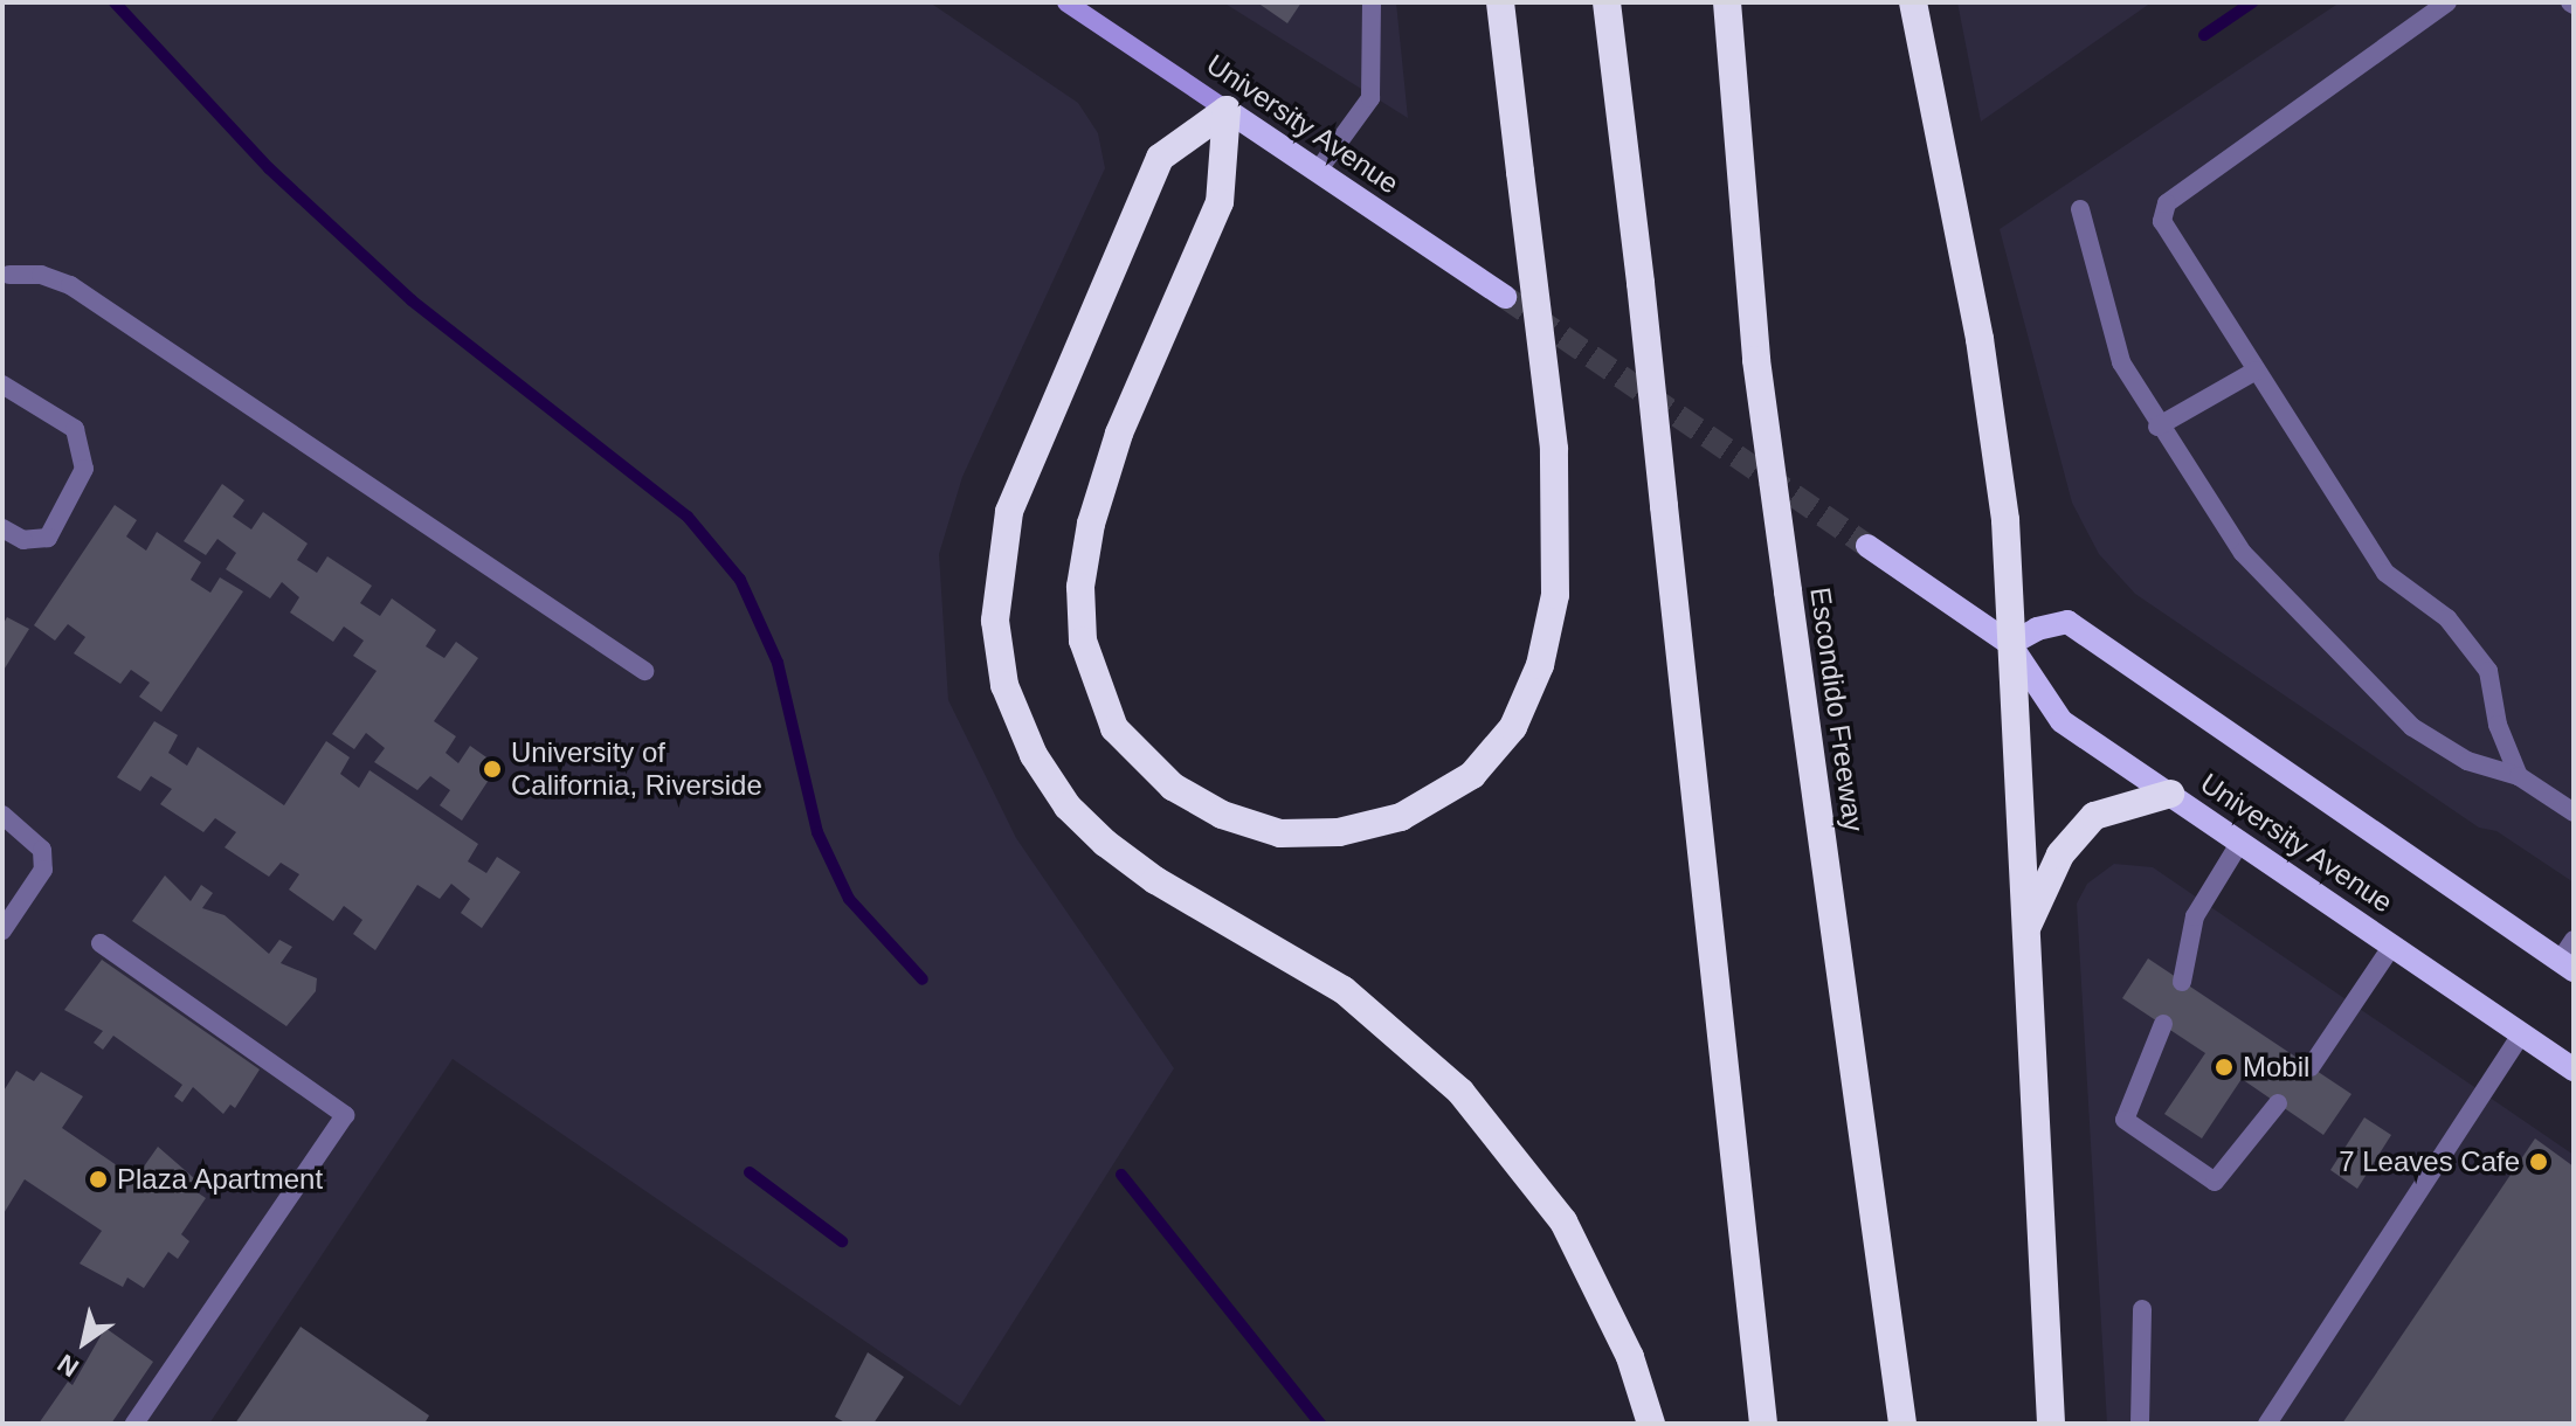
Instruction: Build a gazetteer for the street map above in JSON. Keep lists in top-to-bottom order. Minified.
{"streets":{"highway":["Escondido Freeway"],"main road":["University Avenue"]},"places":["University of California, Riverside","Mobil","7 Leaves Cafe","Plaza Apartment"],"north":"bottom left"}
